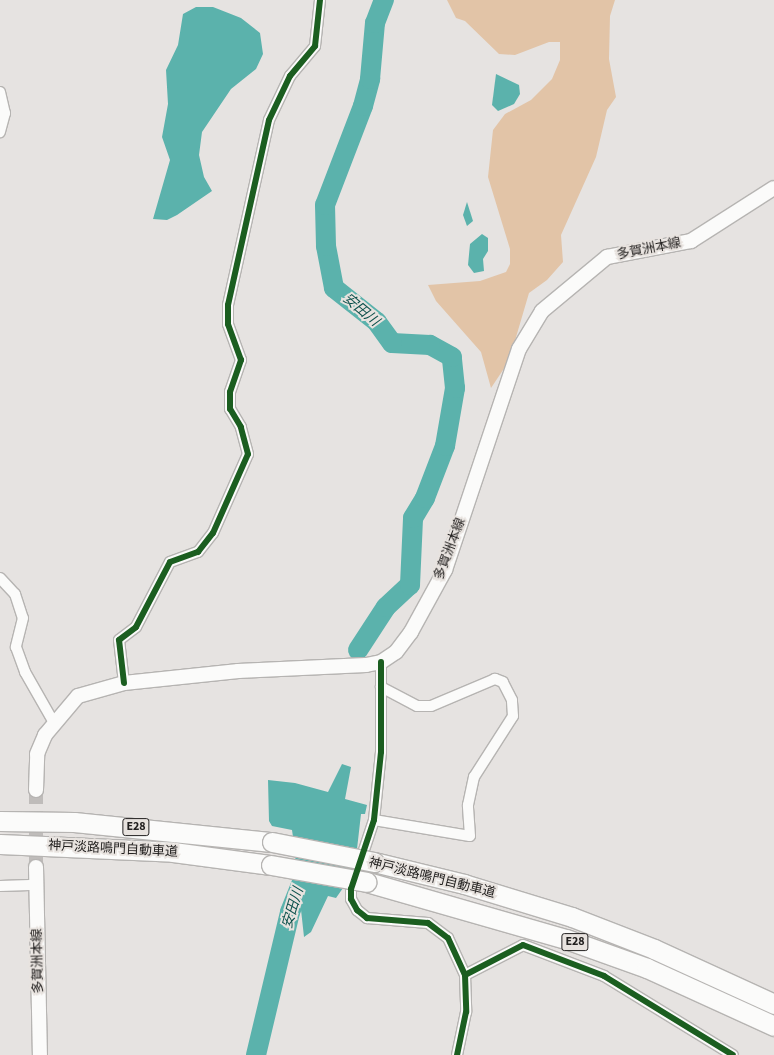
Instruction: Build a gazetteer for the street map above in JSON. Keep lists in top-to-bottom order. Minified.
{"streets":{"highway":["E28","神戸淡路鳴門自動車道"],"main road":["多賀洲本線"]},"water":["安田川"]}
